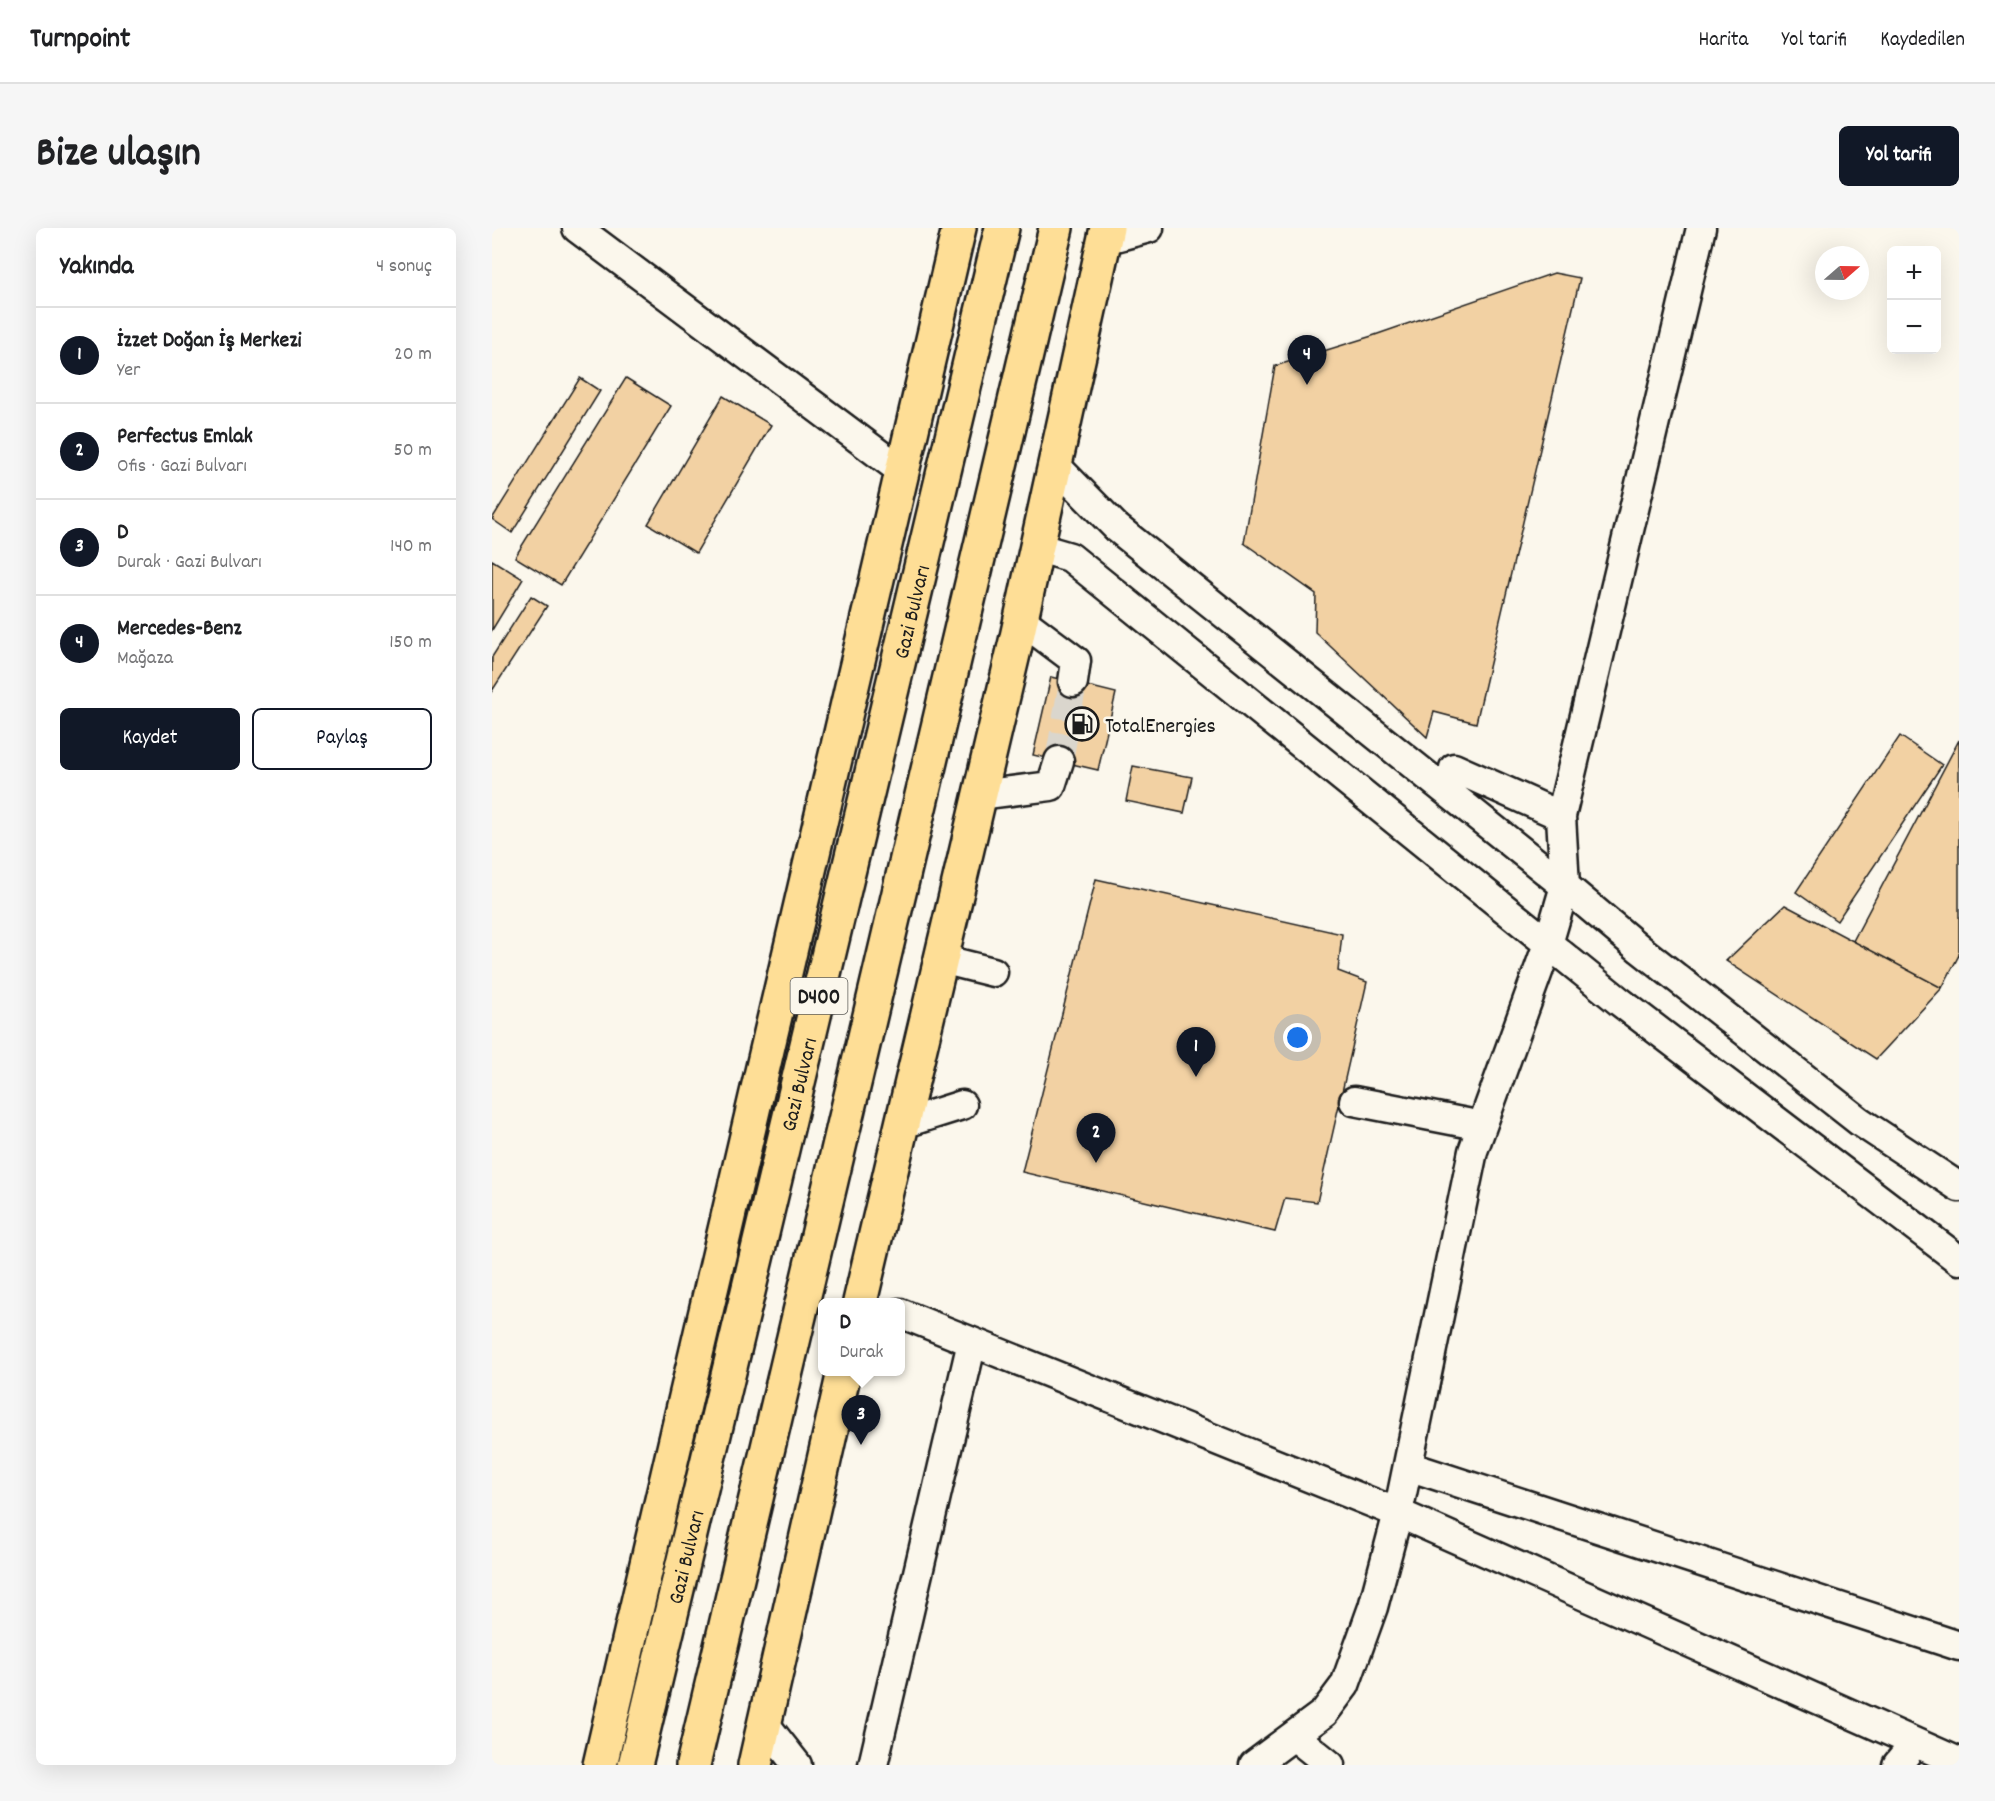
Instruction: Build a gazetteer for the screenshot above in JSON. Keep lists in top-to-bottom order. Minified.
{"streets":{"highway":["Gazi Bulvarı","D400"]},"places":{"fuel station":["TotalEnergies"]},"north":"right","page":{"header":"Turnpoint","nav":["Harita","Yol tarifi","Kaydedilen"],"title":"Bize ulaşın","buttons":["Yol tarifi",["Kaydet","Paylaş"]],"heading":["Yakında","4 sonuç"],"map_buttons":["+","−"],"list":[{"mark":"1","name":"İzzet Doğan İş Merkezi","note":"Yer","value":"20 m"},{"mark":"2","name":"Perfectus Emlak","note":"Ofis · Gazi Bulvarı","value":"50 m"},{"mark":"3","name":"D","note":"Durak · Gazi Bulvarı","value":"140 m"},{"mark":"4","name":"Mercedes-Benz","note":"Mağaza","value":"150 m"}],"pins":["4","1","2","3"],"popup":["D","Durak"]}}
